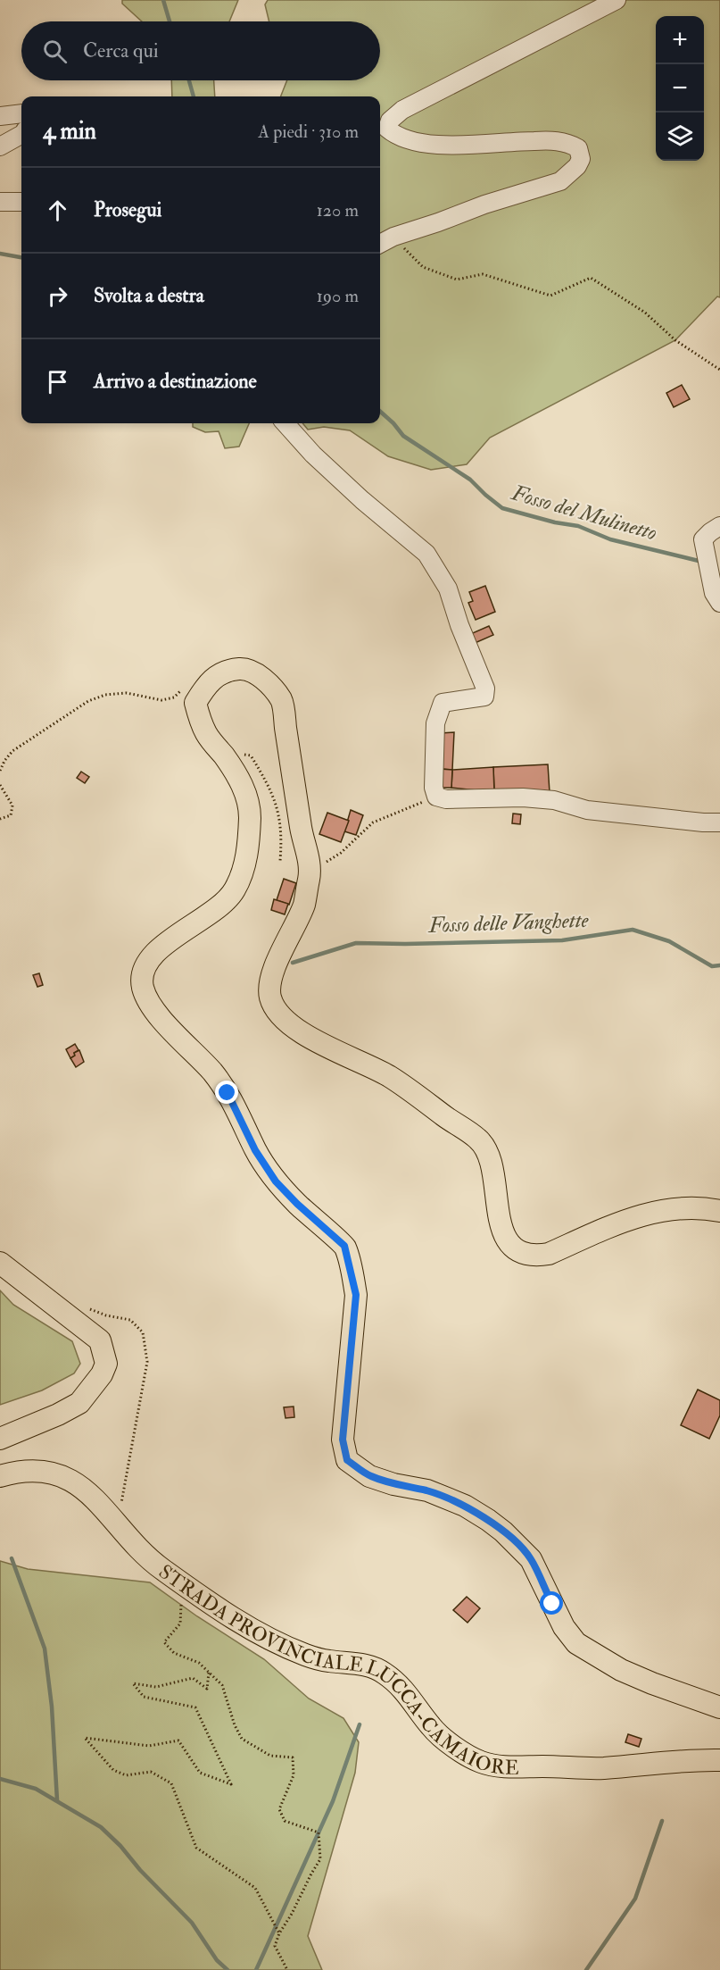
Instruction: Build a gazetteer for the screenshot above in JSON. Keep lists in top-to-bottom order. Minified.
{"streets":{"main road":["STRADA PROVINCIALE LUCCA-CAMAIORE"]},"water":["Fosso del Mulinetto","Fosso delle Vanghette"],"page":{"map_buttons":["+","−"],"search":"Cerca qui","heading":["4 min","A piedi · 310 m"],"list":[["Prosegui","120 m"],["Svolta a destra","190 m"],"Arrivo a destinazione"]}}
